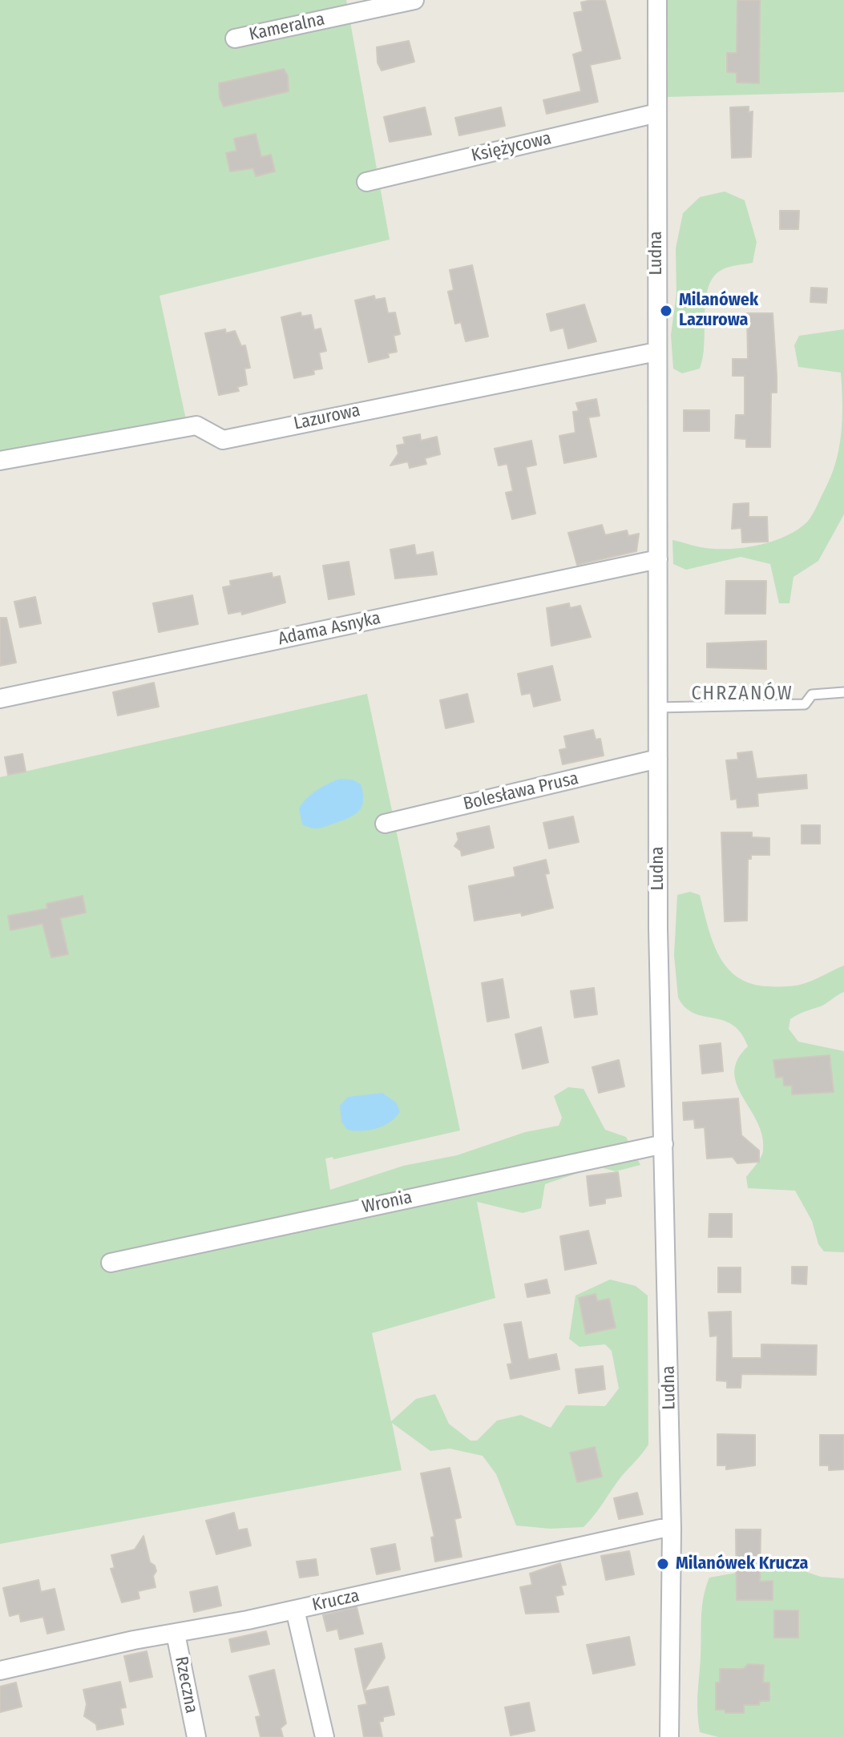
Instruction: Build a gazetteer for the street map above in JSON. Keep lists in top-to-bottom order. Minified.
{"streets":{"street":["Kameralna","Księżycowa","Ludna","Lazurowa","Adama Asnyka","Bolesława Prusa","Wronia","Krucza","Rzeczna"]},"crossings":[["Księżycowa","Ludna"],["Ludna","Lazurowa"],["Ludna","Adama Asnyka"],["Ludna","Bolesława Prusa"],["Ludna","Wronia"],["Ludna","Krucza"],["Krucza","Rzeczna"]],"districts":["CHRZANÓW"],"places":["Milanówek Lazurowa","Milanówek Krucza"]}
